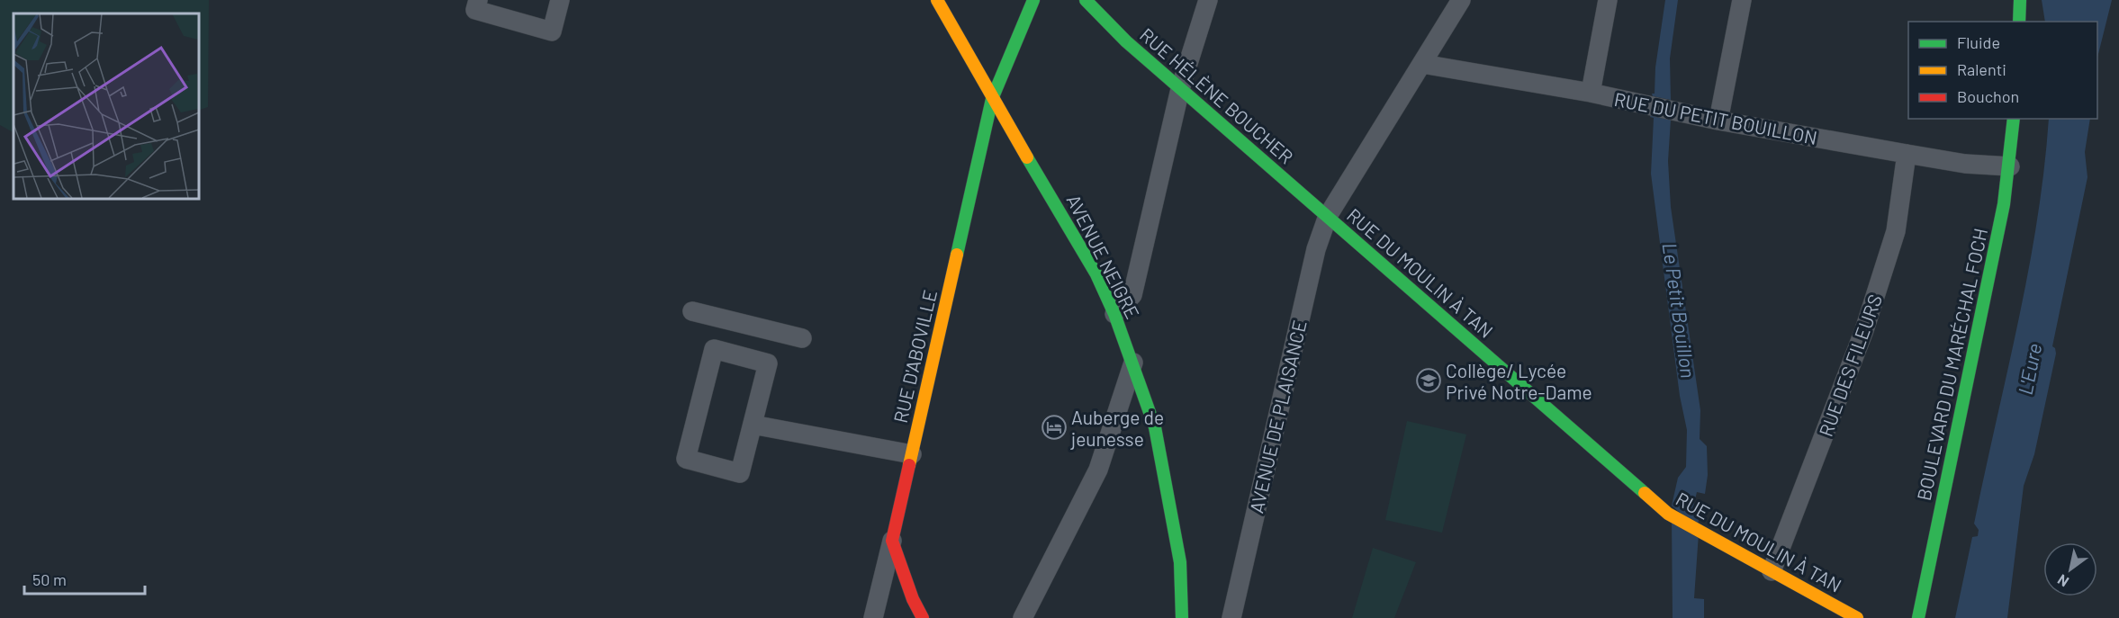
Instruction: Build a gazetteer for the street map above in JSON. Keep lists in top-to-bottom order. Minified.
{"streets":{"street":["RUE HÉLÈNE BOUCHER","RUE DU PETIT BOUILLON","AVENUE NEIGRE","RUE DU MOULIN À TAN","RUE D'ABOVILLE","BOULEVARD DU MARÉCHAL FOCH","RUE DES FILEURS","AVENUE DE PLAISANCE"]},"crossings":[["RUE HÉLÈNE BOUCHER","RUE DU MOULIN À TAN"],["RUE HÉLÈNE BOUCHER","AVENUE DE PLAISANCE"],["RUE DU PETIT BOUILLON","BOULEVARD DU MARÉCHAL FOCH"],["RUE DU PETIT BOUILLON","RUE DES FILEURS"],["RUE DU PETIT BOUILLON","AVENUE DE PLAISANCE"],["AVENUE NEIGRE","RUE D'ABOVILLE"],["RUE DU MOULIN À TAN","RUE DES FILEURS"],["RUE DU MOULIN À TAN","AVENUE DE PLAISANCE"]],"water":["Le Petit Bouillon","L'Eure"],"places":{"school or university":["Collège/ Lycée Privé Notre-Dame"],"hotel":["Auberge de jeunesse"]},"legend":["Fluide","Ralenti","Bouchon"],"scale_bar":"50 m","north":"bottom left"}
